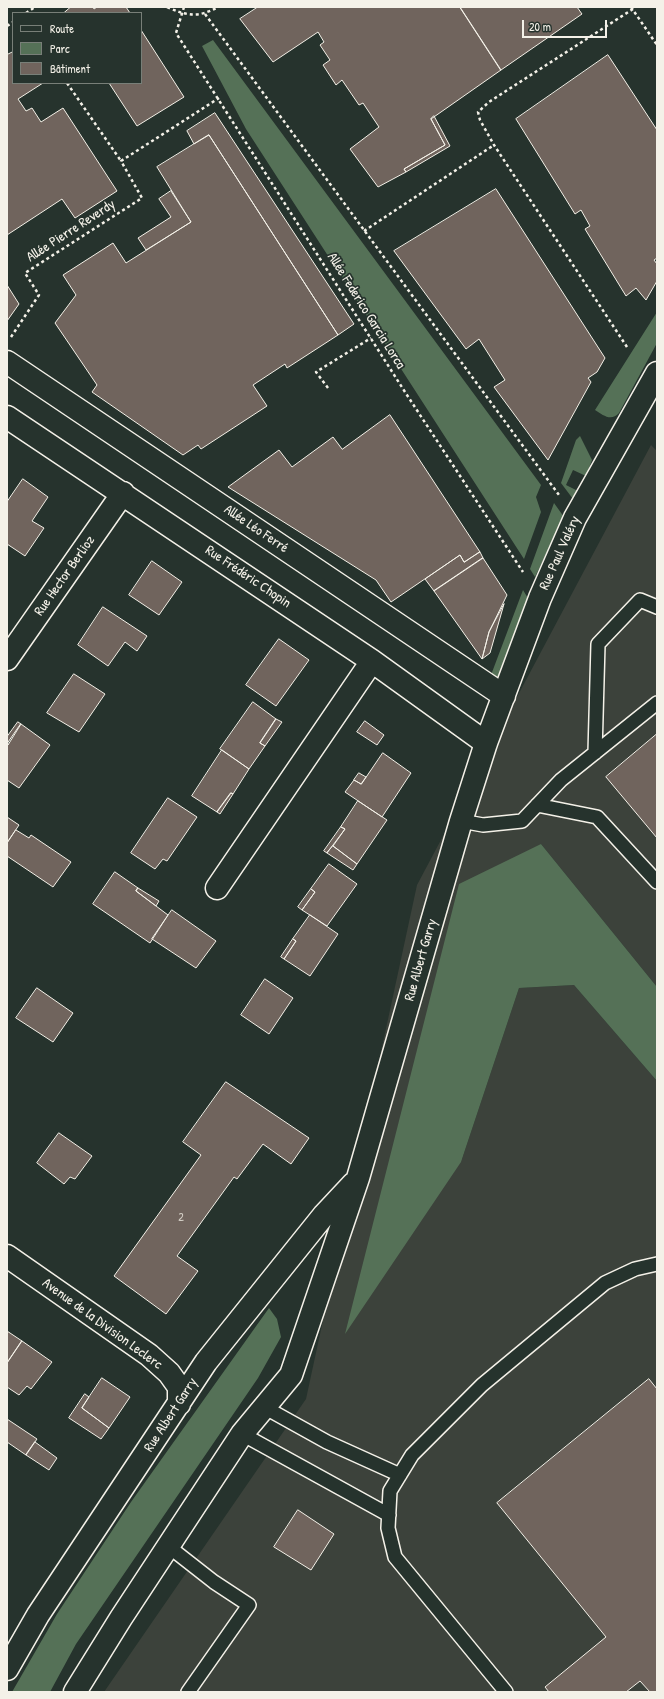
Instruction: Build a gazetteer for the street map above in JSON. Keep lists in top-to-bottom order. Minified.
{"streets":{"street":["Allée Léo Ferré","Rue Paul Valéry","Rue Hector Berlioz","Rue Frédéric Chopin","Rue Albert Garry","Avenue de la Division Leclerc"],"path":["Allée Pierre Reverdy","Allée Federico Garcia Lorca"]},"crossings":[["Allée Federico Garcia Lorca","Rue Paul Valéry"],["Allée Léo Ferré","Rue Paul Valéry"],["Rue Paul Valéry","Rue Frédéric Chopin"],["Rue Paul Valéry","Rue Albert Garry"],["Rue Hector Berlioz","Rue Frédéric Chopin"],["Rue Frédéric Chopin","Rue Albert Garry"],["Rue Albert Garry","Avenue de la Division Leclerc"]],"house_numbers":["2"],"legend":["Route","Parc","Bâtiment"],"scale_bar":"20 m"}
